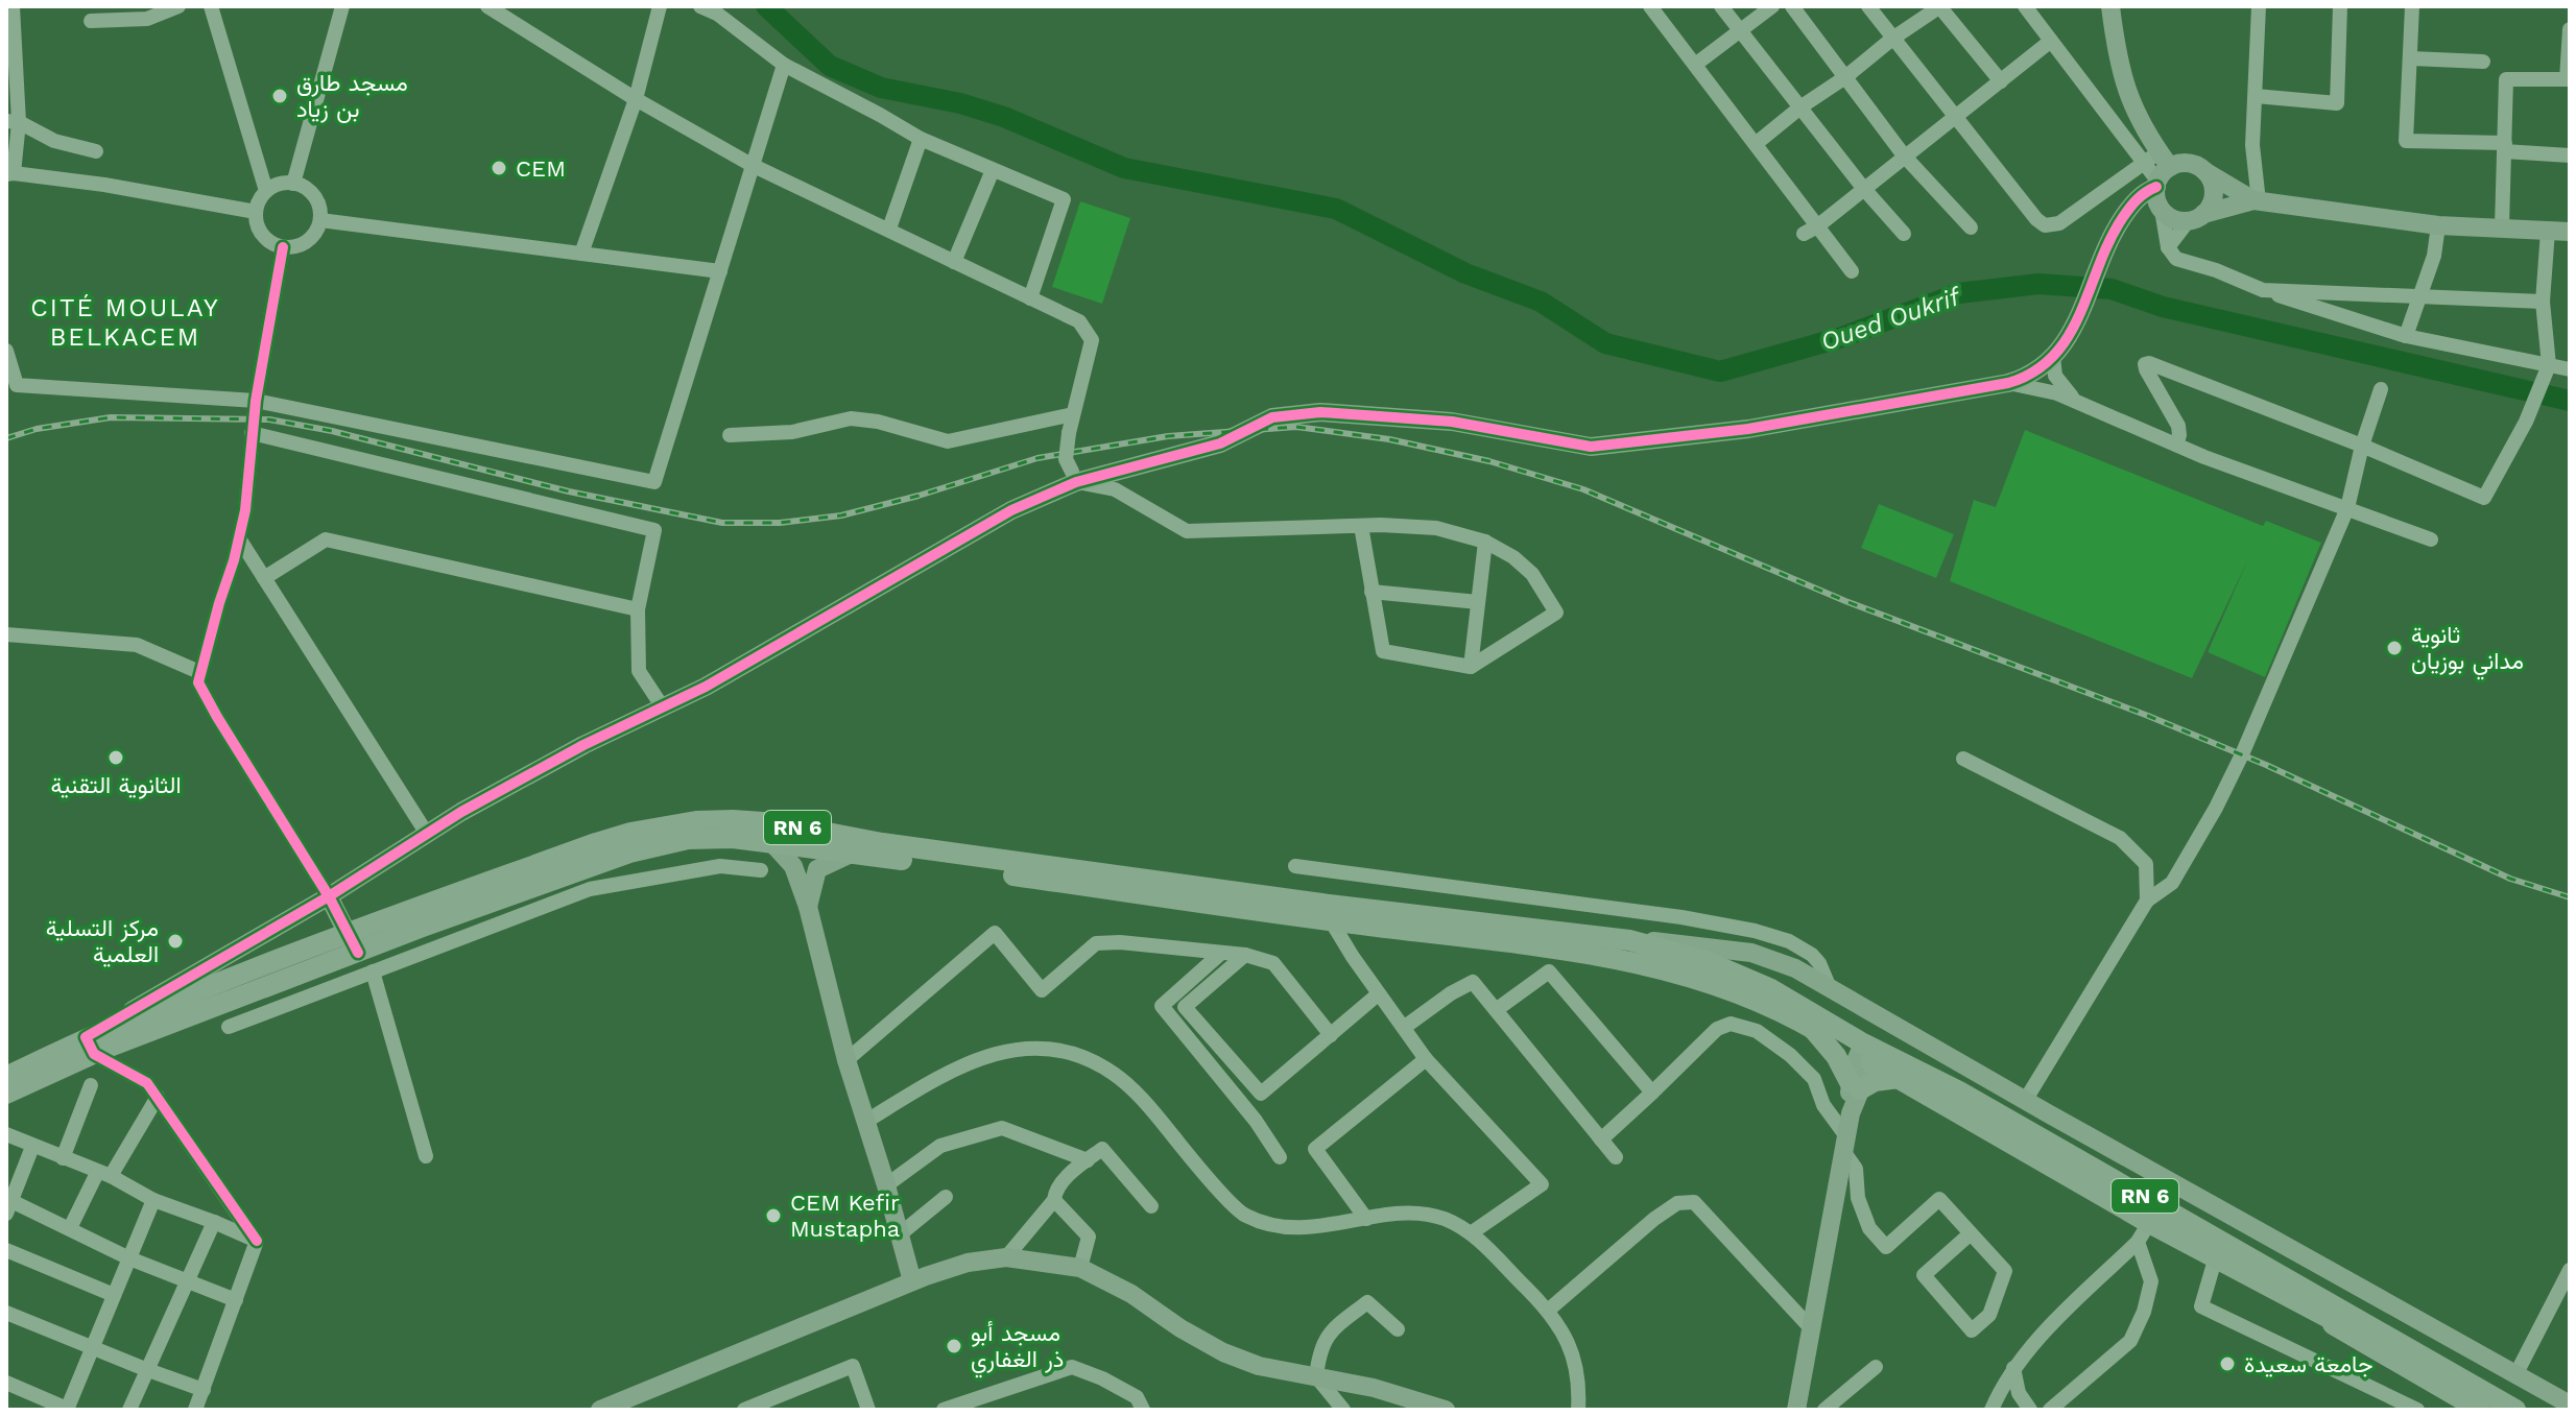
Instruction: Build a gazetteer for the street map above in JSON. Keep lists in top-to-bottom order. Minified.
{"streets":{"main road":["RN 6"]},"districts":["CITÉ MOULAY BELKACEM"],"water":["Oued Oukrif"],"places":["مسجد طارق بن زياد","CEM","ثانوية مداني بوزيان","الثانوية التقنية","مركز التسلية العلمية","CEM Kefir Mustapha","مسجد أبو ذر الغفاري","جامعة سعيدة"]}
